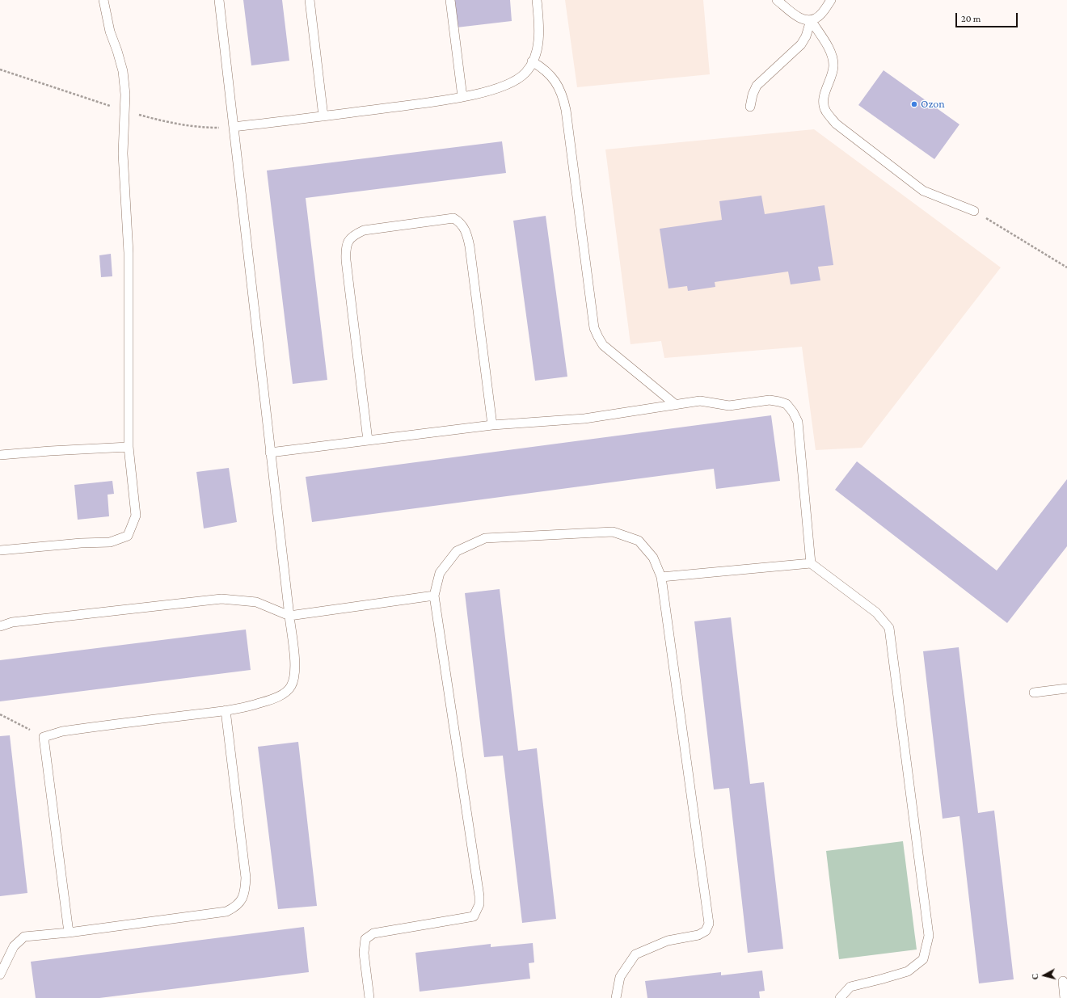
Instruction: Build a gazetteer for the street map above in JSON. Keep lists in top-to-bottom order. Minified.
{"places":["Ozon"],"scale_bar":"20 m","north":"left"}
